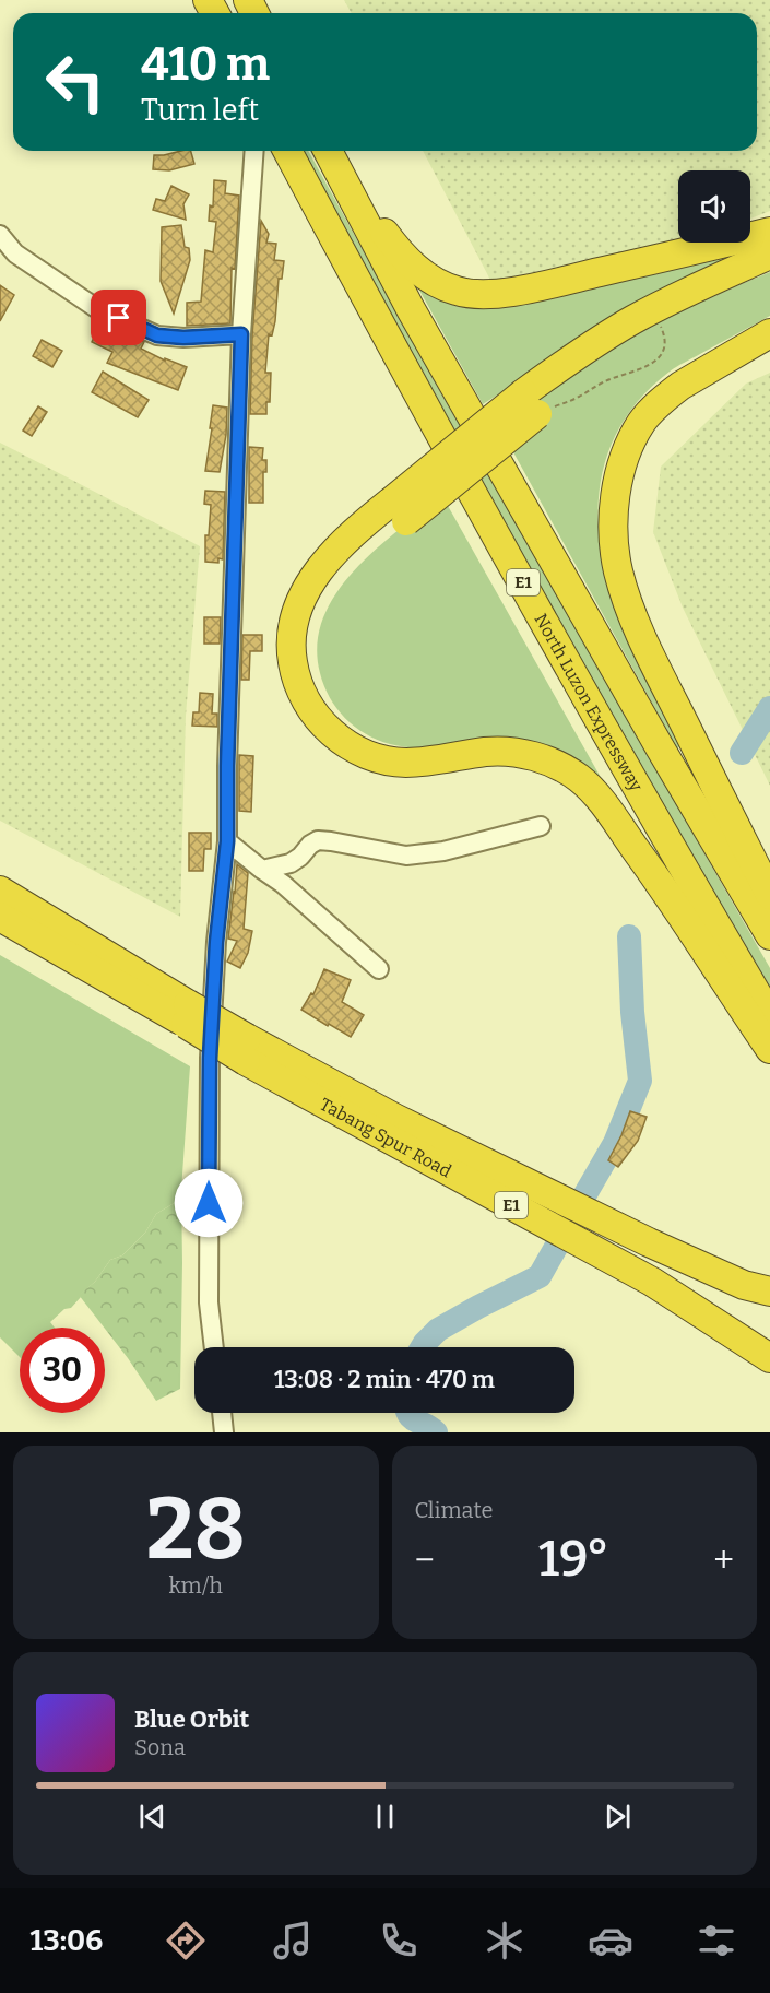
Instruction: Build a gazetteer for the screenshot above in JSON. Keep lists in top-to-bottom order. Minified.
{"streets":{"highway":["E1","North Luzon Expressway","Tabang Spur Road"]},"page":{"turn":["410 m","Turn left"],"limit":"30","trip":"13:08 · 2 min · 470 m","tile":[["28","km/h"],"Climate"],"heat":["−","19°","+"],"song":["Blue Orbit","Sona"],"tabs":"13:06"}}
